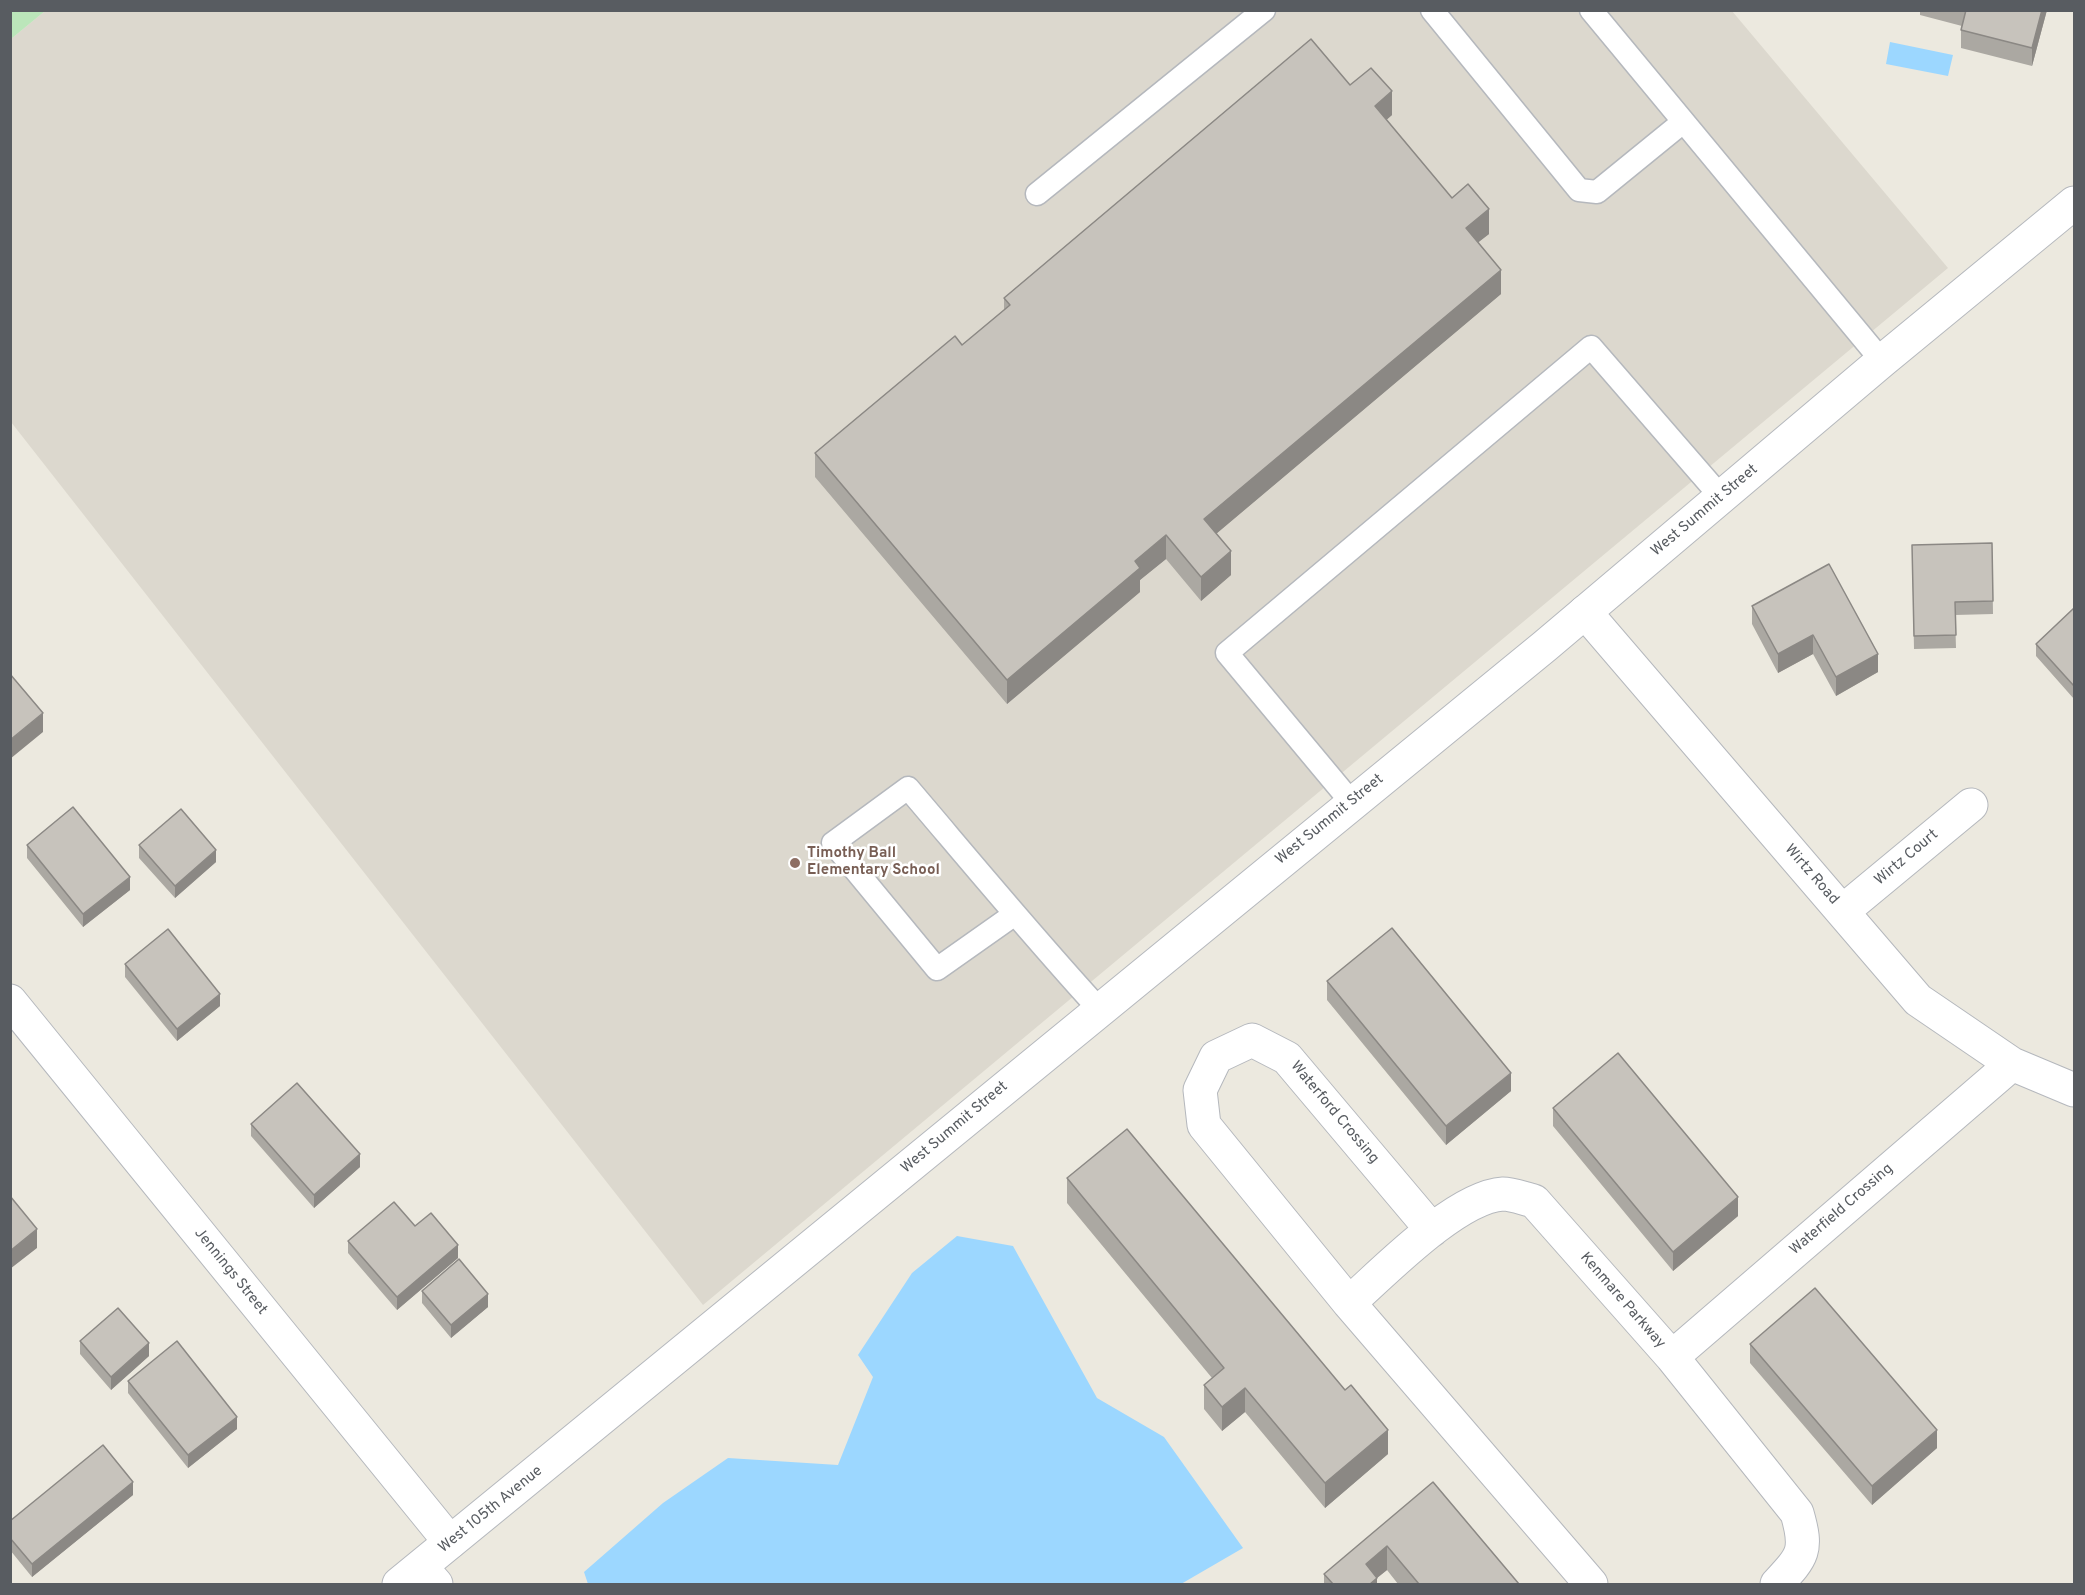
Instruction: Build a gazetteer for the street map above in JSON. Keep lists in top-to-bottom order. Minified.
{"streets":{"street":["West Summit Street","Wirtz Court","Wirtz Road","Waterford Crossing","Waterfield Crossing","Jennings Street","Kenmare Parkway","West 105th Avenue"]},"crossings":[["West Summit Street","Wirtz Road"],["West Summit Street","West 105th Avenue"],["Wirtz Court","Wirtz Road"],["Wirtz Road","Waterfield Crossing"],["Waterford Crossing","Kenmare Parkway"],["Waterfield Crossing","Kenmare Parkway"],["Jennings Street","West 105th Avenue"]],"places":["Timothy Ball Elementary School"]}
